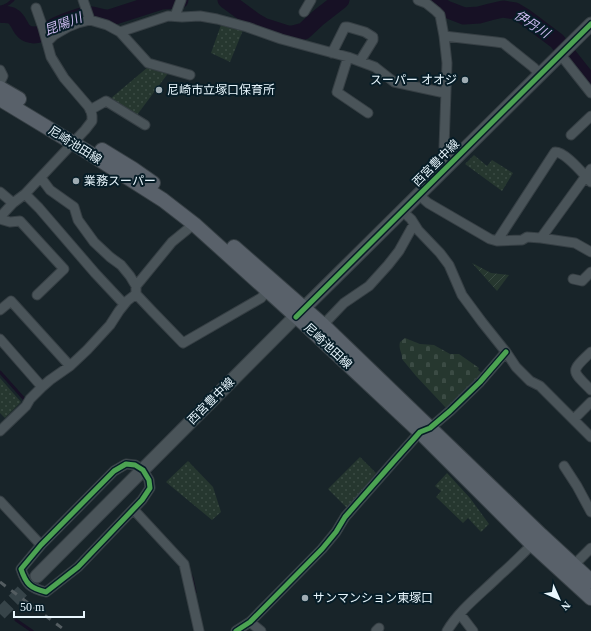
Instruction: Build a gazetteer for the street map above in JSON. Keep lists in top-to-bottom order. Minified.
{"streets":{"main road":["尼崎池田線","西宮豊中線"]},"crossings":[["尼崎池田線","西宮豊中線"]],"water":["昆陽川","伊丹川"],"places":["スーパー オオジ","尼崎市立塚口保育所","業務スーパー","サンマンション東塚口"],"scale_bar":"50 m","north":"bottom right"}
